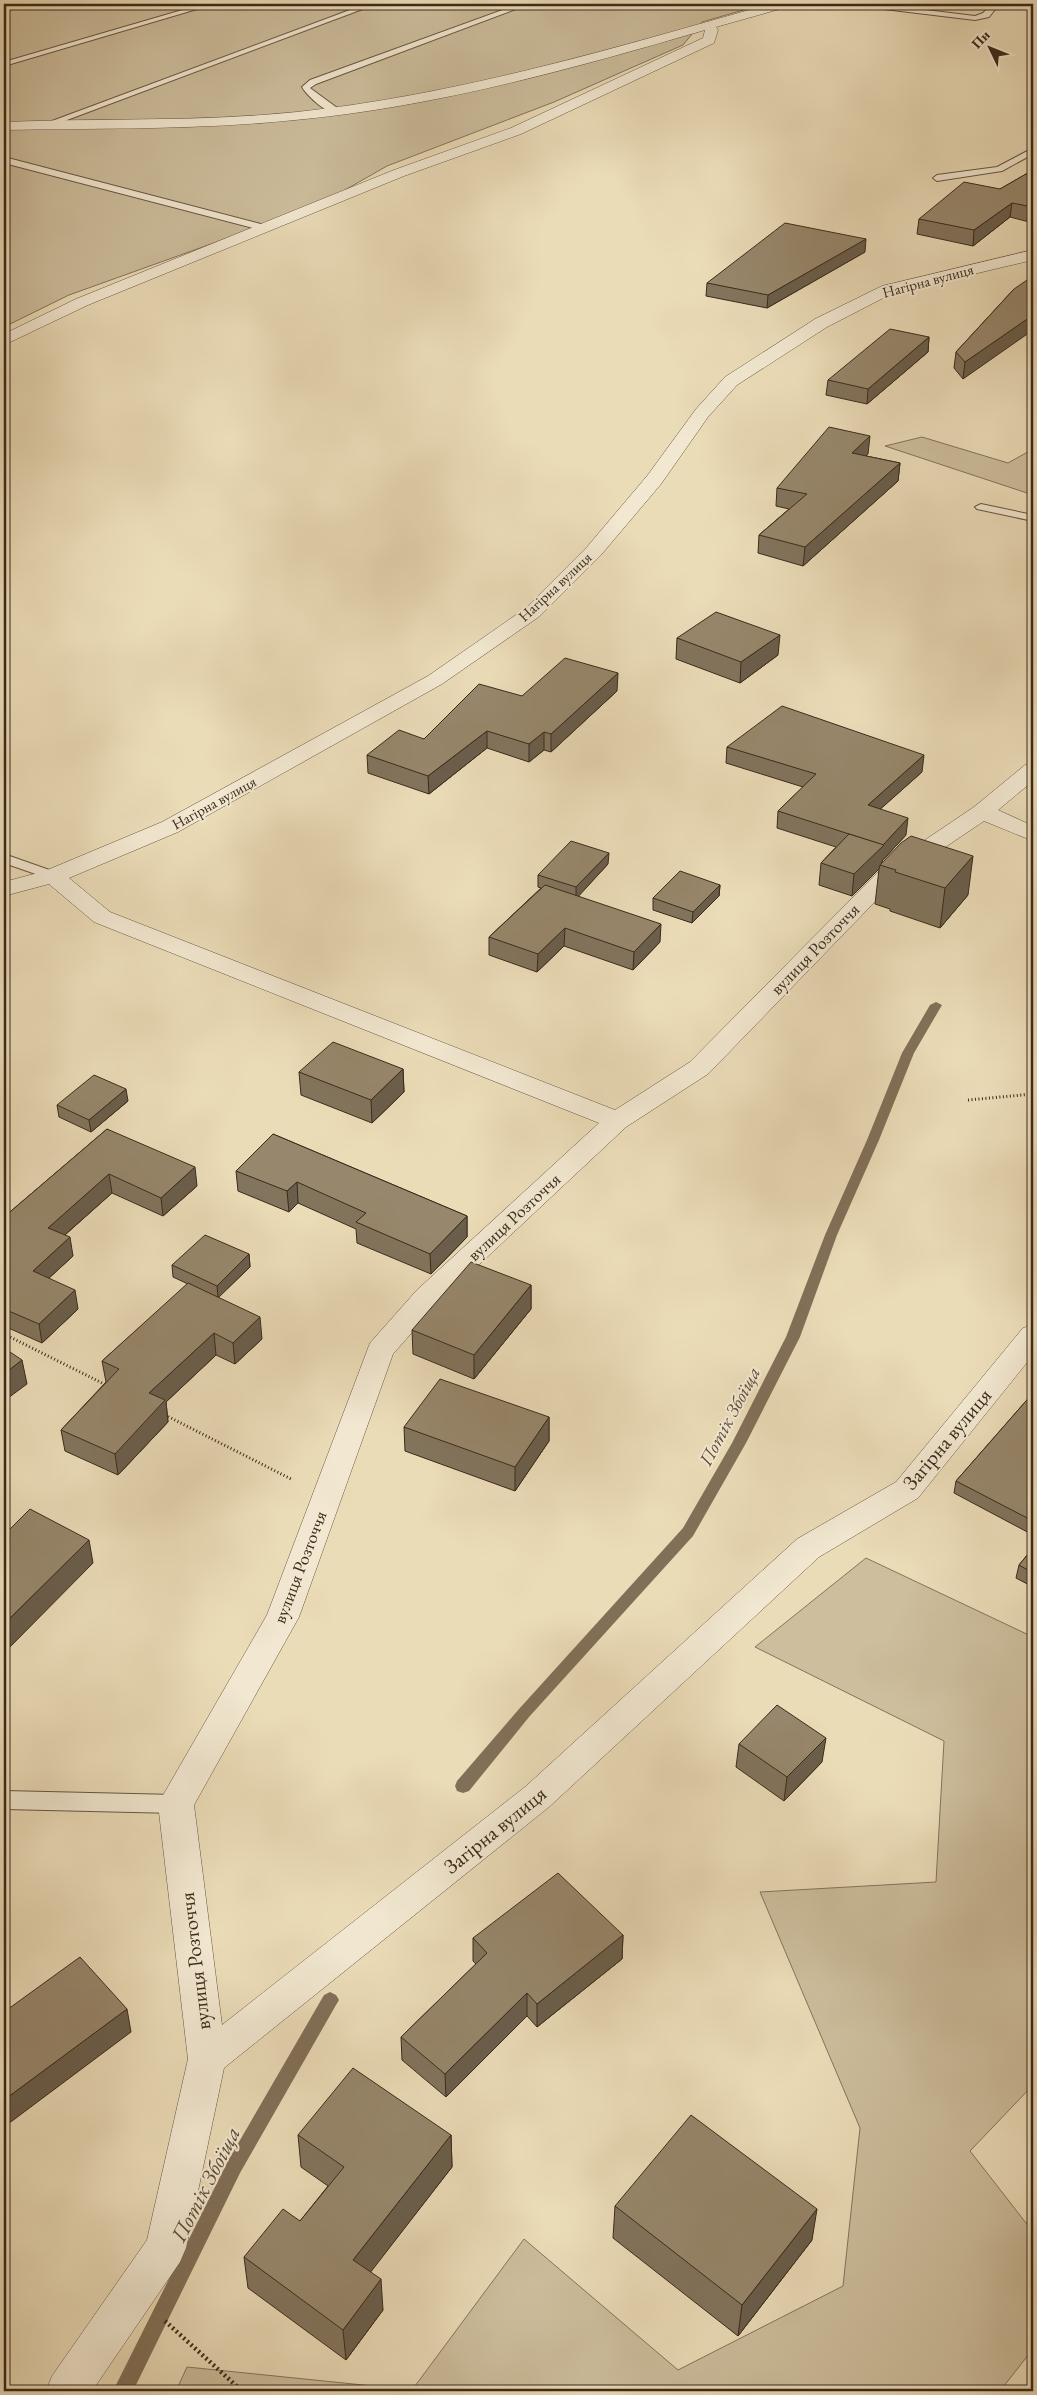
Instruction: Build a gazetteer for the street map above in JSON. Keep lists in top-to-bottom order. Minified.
{"streets":{"street":["Нагірна вулиця","вулиця Розточчя","Загірна вулиця"]},"crossings":[["вулиця Розточчя","Загірна вулиця"]],"water":["Потік Збоїща"],"north":"top left"}
